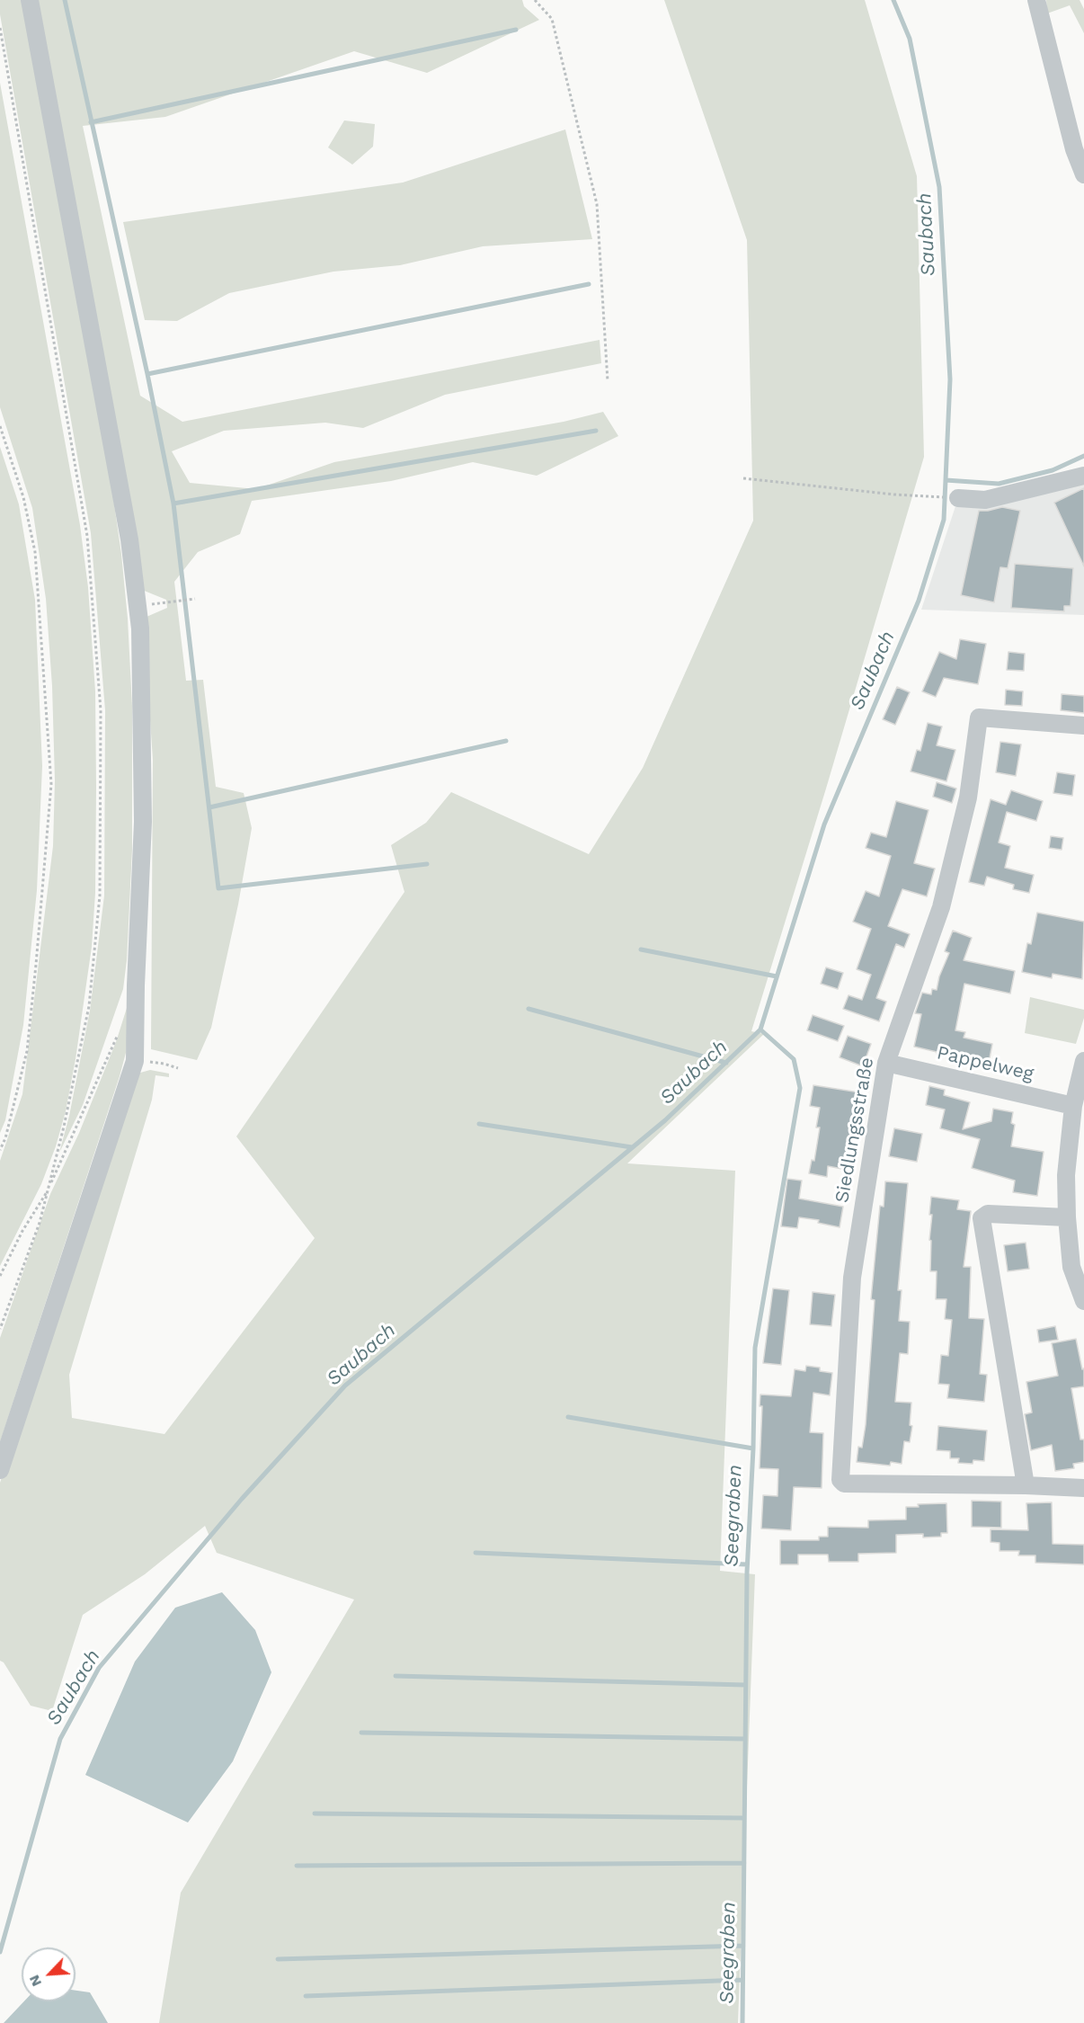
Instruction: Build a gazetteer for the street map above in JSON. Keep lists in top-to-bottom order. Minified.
{"streets":{"street":["Pappelweg","Siedlungsstraße"]},"crossings":[["Pappelweg","Siedlungsstraße"]],"water":["Saubach","Seegraben"],"north":"bottom left"}
